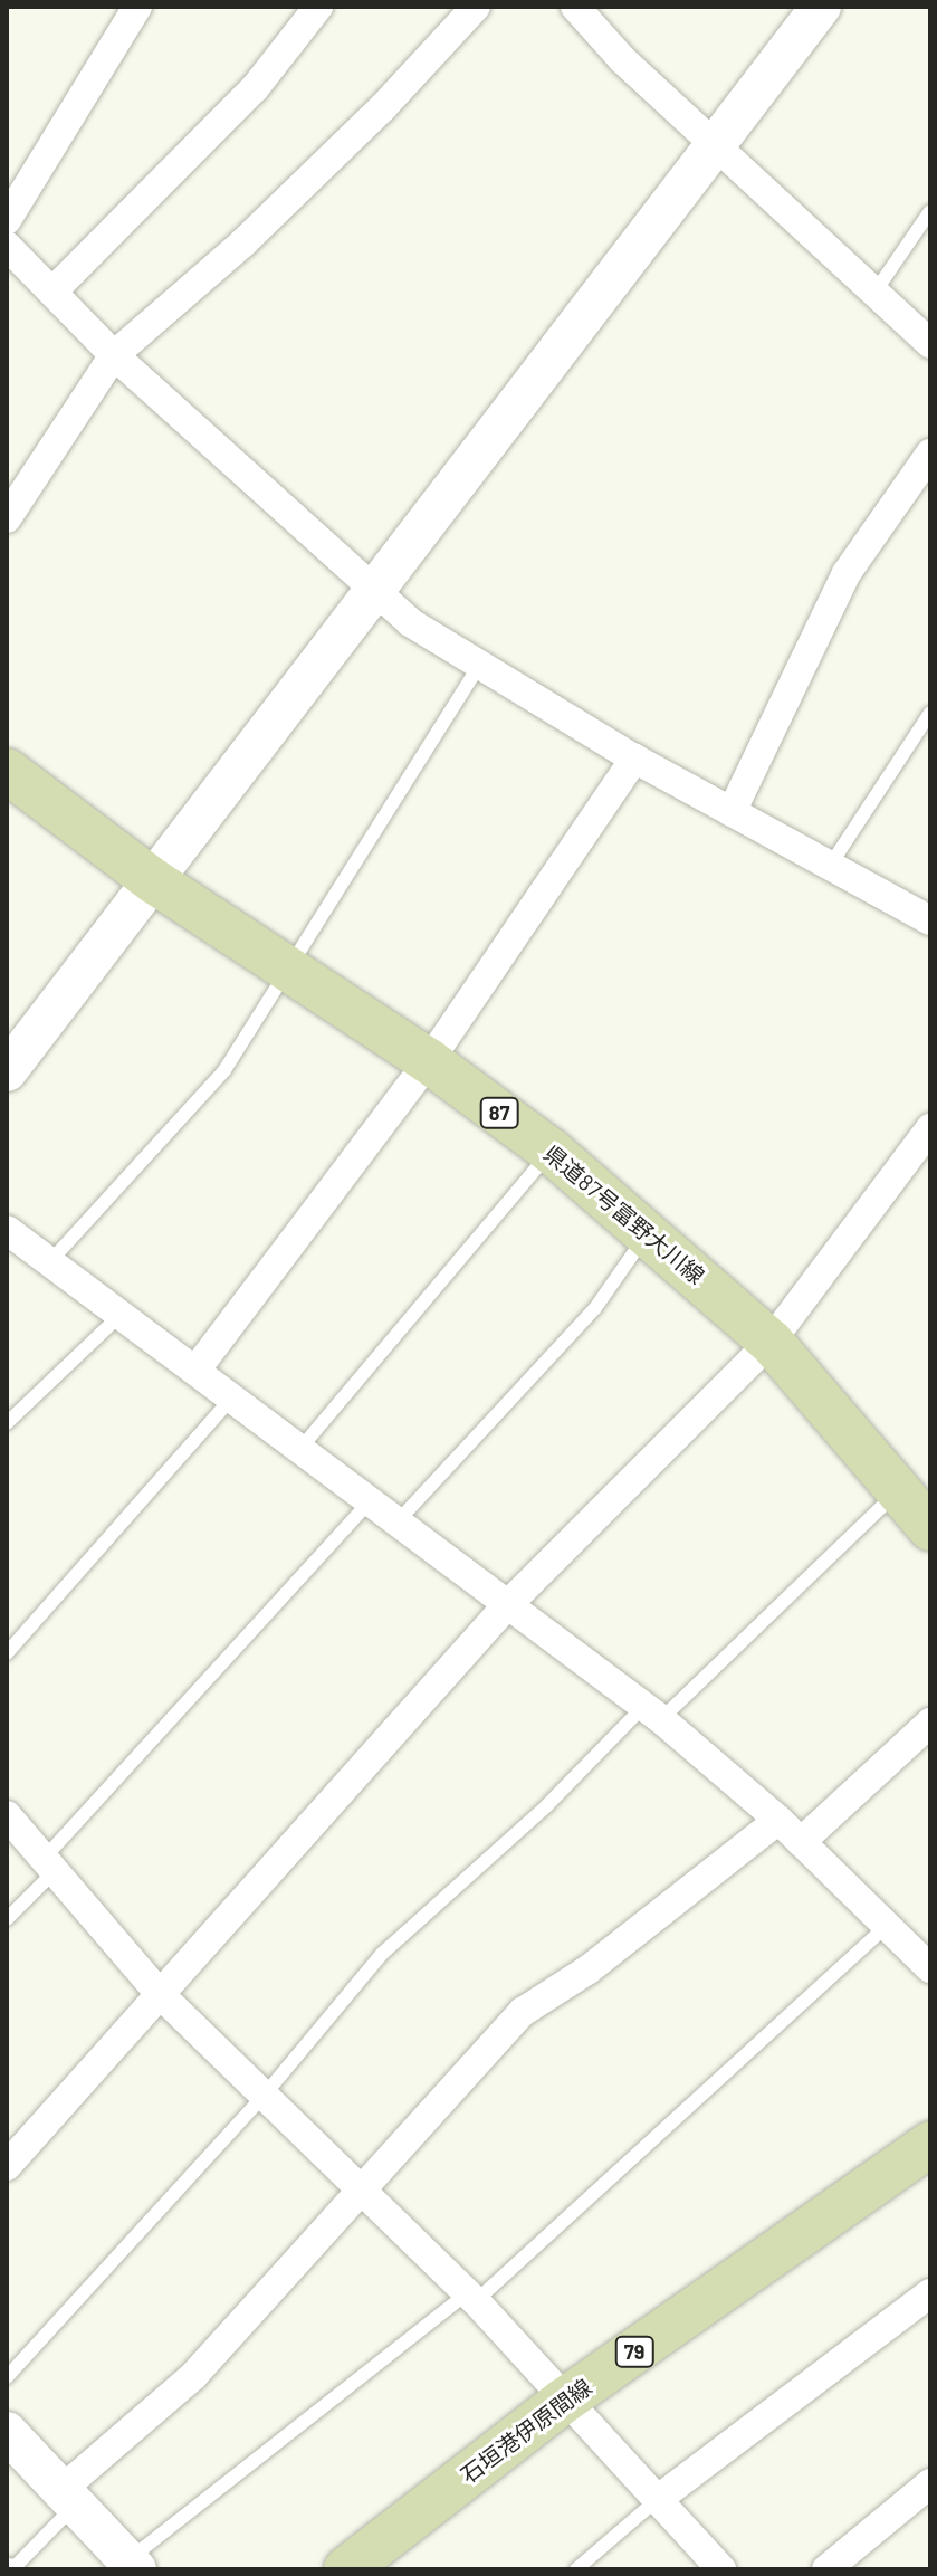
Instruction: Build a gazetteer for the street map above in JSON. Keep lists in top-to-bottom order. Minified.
{"streets":{"main road":["87","県道87号富野大川線","79","石垣港伊原間線"]}}
